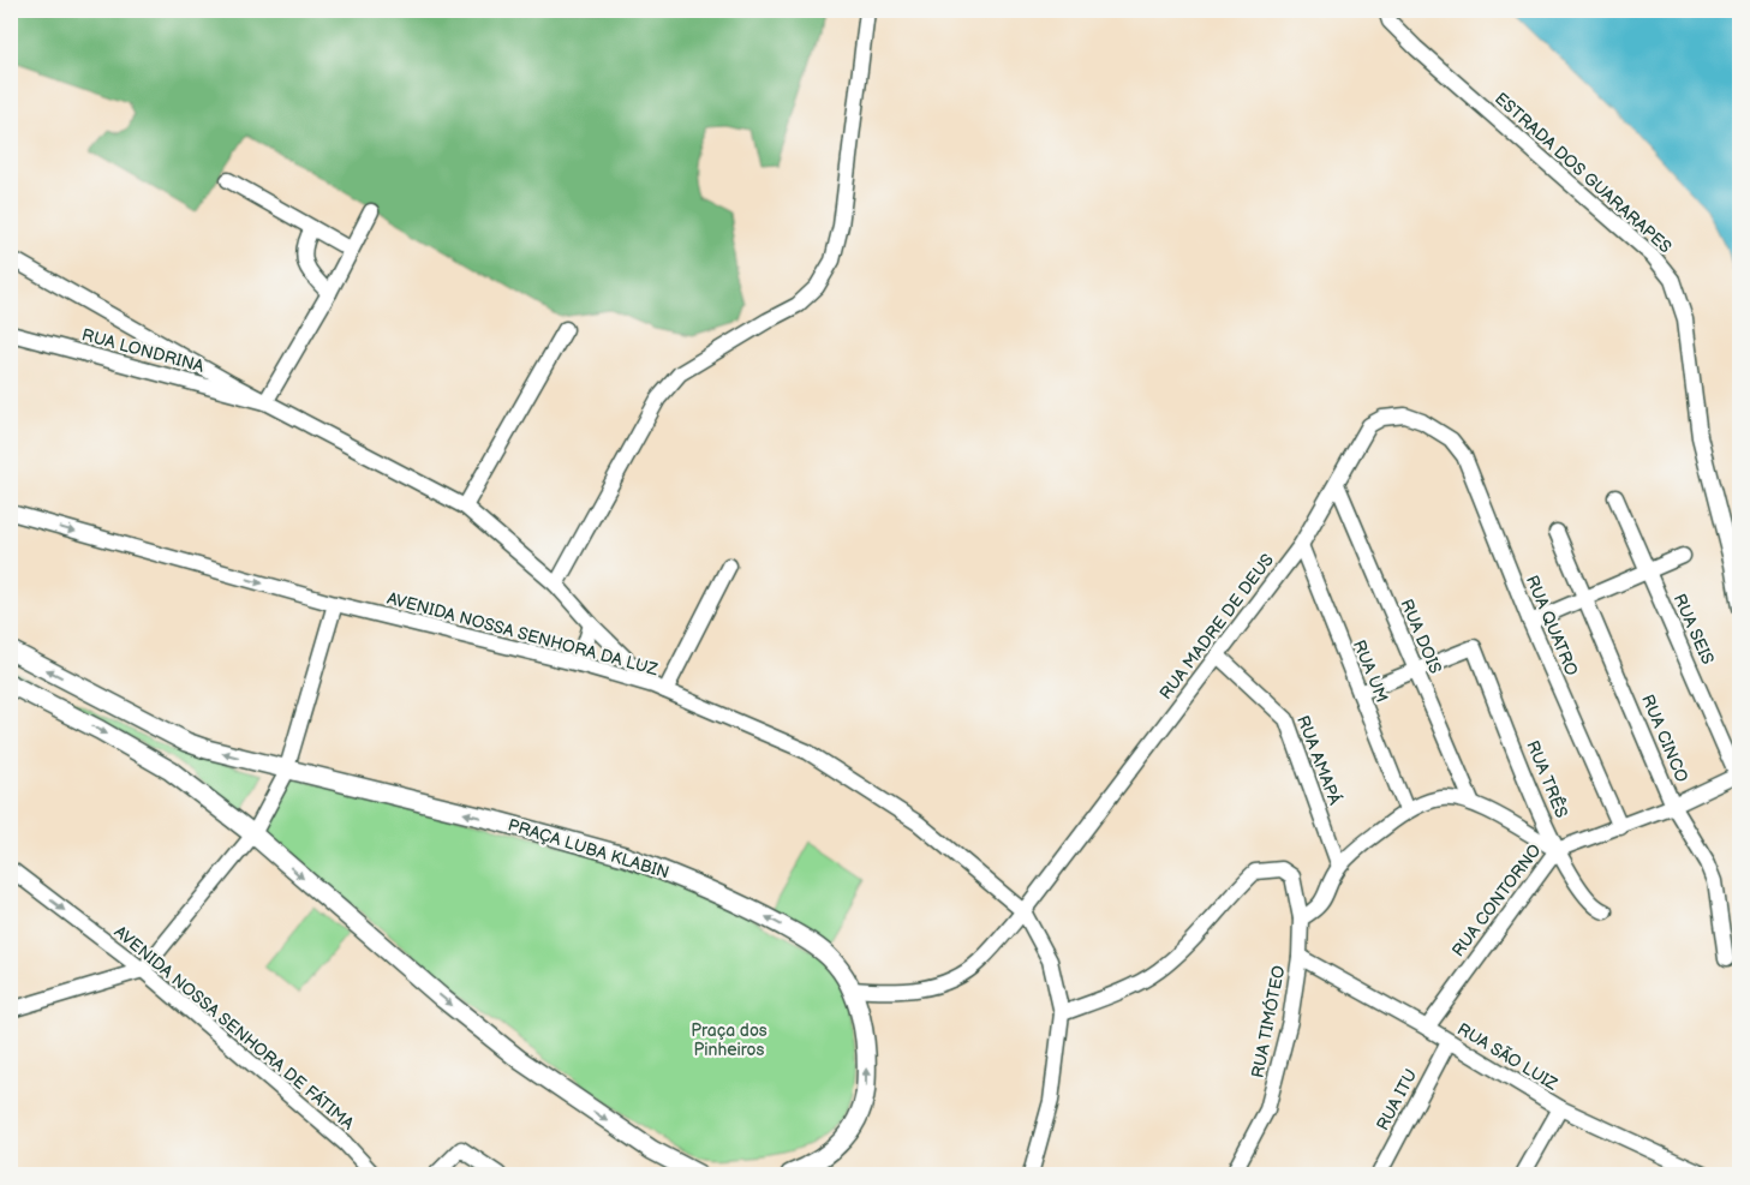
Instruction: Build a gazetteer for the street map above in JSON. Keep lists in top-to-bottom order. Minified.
{"streets":{"main road":["PRAÇA LUBA KLABIN"],"street":["ESTRADA DOS GUARARAPES","RUA LONDRINA","RUA QUATRO","RUA MADRE DE DEUS","RUA SEIS","AVENIDA NOSSA SENHORA DA LUZ","RUA DOIS","RUA UM","RUA CINCO","RUA AMAPÁ","RUA TRÊS","RUA CONTORNO","RUA TIMÓTEO","AVENIDA NOSSA SENHORA DE FÁTIMA","RUA SÃO LUIZ","RUA ITU"]},"crossings":[["RUA QUATRO","RUA MADRE DE DEUS"],["RUA MADRE DE DEUS","AVENIDA NOSSA SENHORA DA LUZ"],["RUA MADRE DE DEUS","RUA DOIS"],["RUA MADRE DE DEUS","RUA UM"],["RUA MADRE DE DEUS","RUA AMAPÁ"],["RUA MADRE DE DEUS","PRAÇA LUBA KLABIN"],["AVENIDA NOSSA SENHORA DA LUZ","RUA TIMÓTEO"],["RUA DOIS","RUA TRÊS"],["RUA DOIS","RUA CONTORNO"],["RUA UM","RUA CONTORNO"],["RUA AMAPÁ","RUA CONTORNO"],["RUA TRÊS","RUA CONTORNO"],["RUA CONTORNO","RUA TIMÓTEO"],["RUA CONTORNO","RUA SÃO LUIZ"],["RUA TIMÓTEO","RUA SÃO LUIZ"],["RUA SÃO LUIZ","RUA ITU"]],"one_way":["AVENIDA NOSSA SENHORA DE FÁTIMA"],"parks":["Praça dos Pinheiros"]}
